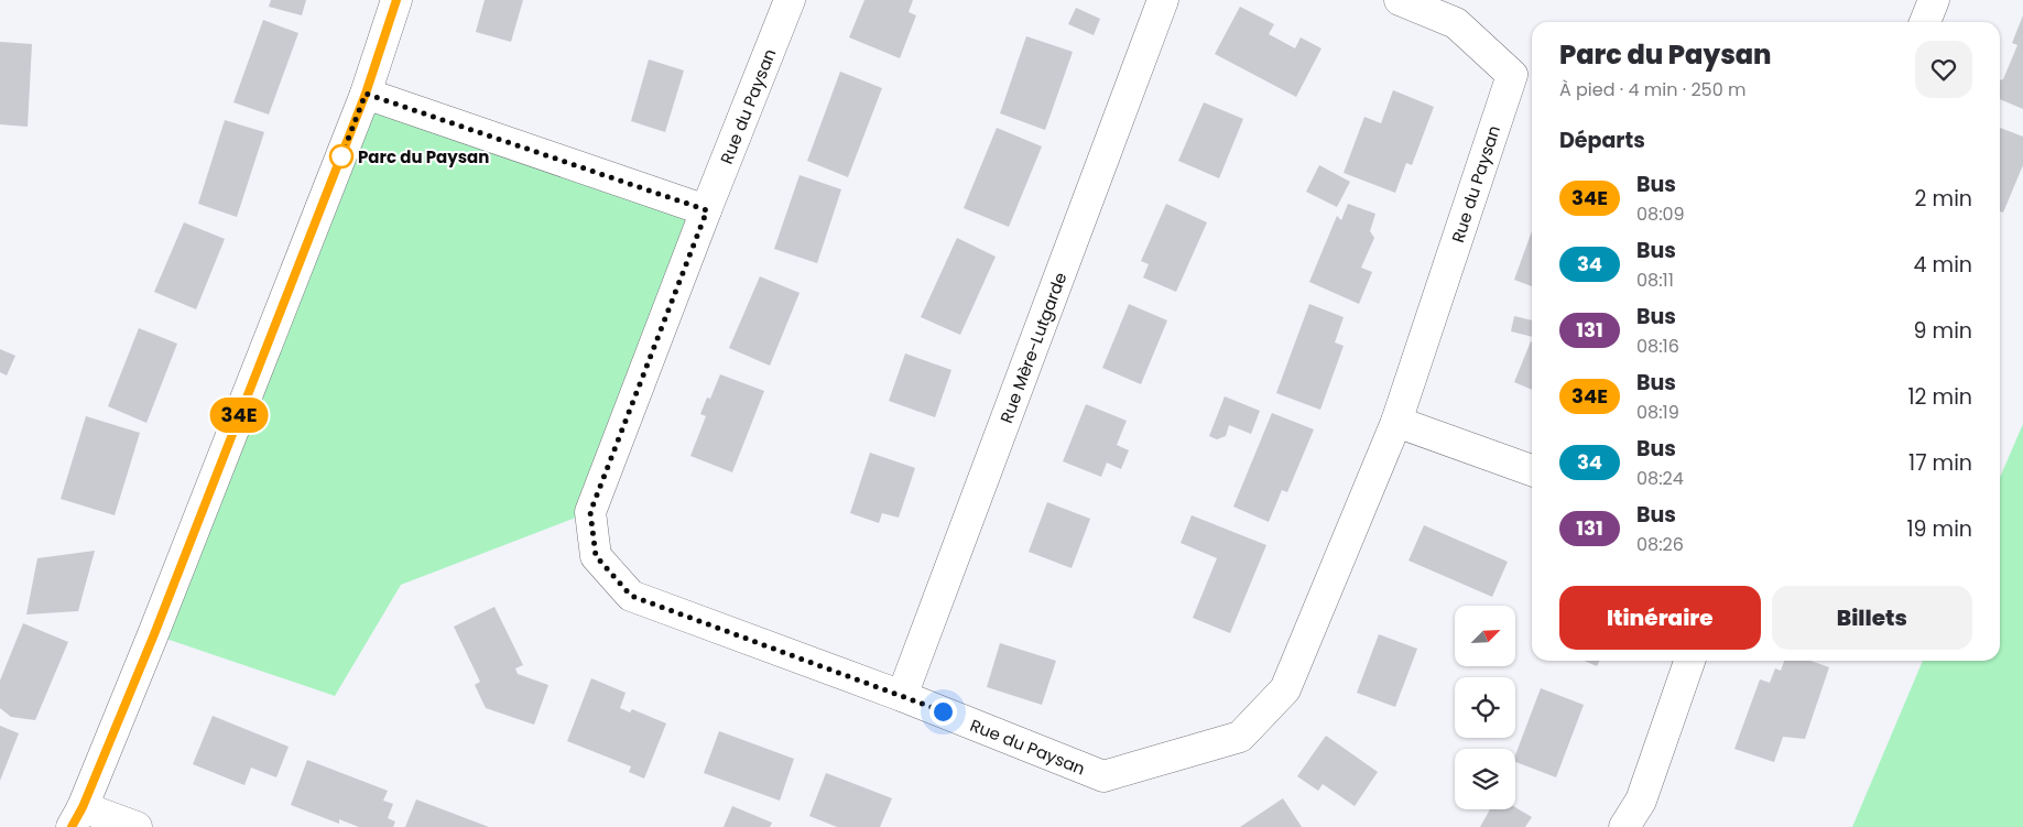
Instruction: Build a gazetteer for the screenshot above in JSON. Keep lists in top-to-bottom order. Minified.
{"streets":{"street":["Rue du Paysan","Rue Mère-Lutgarde"]},"crossings":[["Rue du Paysan","Rue Mère-Lutgarde"]],"places":["Parc du Paysan"],"lines":["bus line 34E"],"north":"top right","page":{"on_map":"34E","heading":[["Parc du Paysan","À pied · 4 min · 250 m"],"Départs"],"list":[{"mark":"34E","name":"Bus","note":"08:09","value":"2 min"},{"mark":"34","name":"Bus","note":"08:11","value":"4 min"},{"mark":"131","name":"Bus","note":"08:16","value":"9 min"},{"mark":"34E","name":"Bus","note":"08:19","value":"12 min"},{"mark":"34","name":"Bus","note":"08:24","value":"17 min"},{"mark":"131","name":"Bus","note":"08:26","value":"19 min"}],"buttons":["Itinéraire","Billets"]}}
